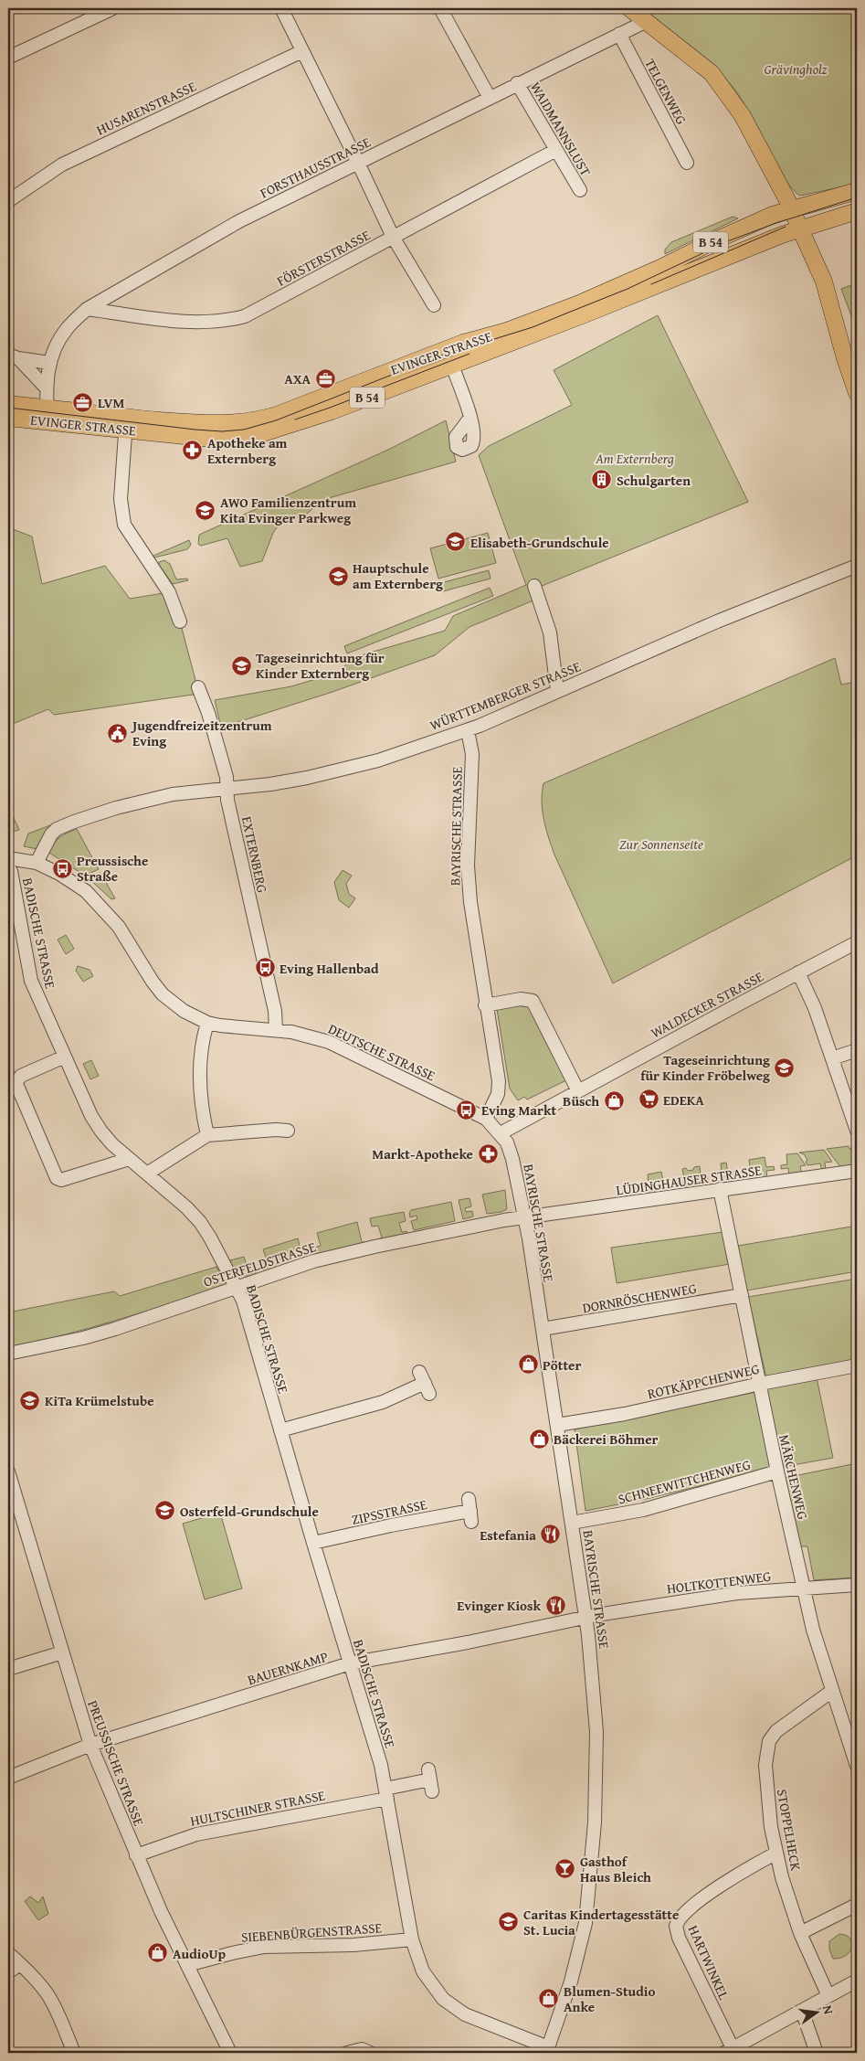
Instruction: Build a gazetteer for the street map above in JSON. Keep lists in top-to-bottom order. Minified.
{"streets":{"main road":["B 54","EVINGER STRASSE"],"street":["TELGENWEG","HUSARENSTRASSE","WAIDMANNSLUST","FORSTHAUSSTRASSE","FÖRSTERSTRASSE","WÜRTTEMBERGER STRASSE","BAYRISCHE STRASSE","EXTERNBERG","BADISCHE STRASSE","WALDECKER STRASSE","DEUTSCHE STRASSE","LÜDINGHAUSER STRASSE","OSTERFELDSTRASSE","DORNRÖSCHENWEG","ROTKÄPPCHENWEG","MÄRCHENWEG","SCHNEEWITTCHENWEG","ZIPSSTRASSE","HOLTKOTTENWEG","BAUERNKAMP","PREUSSISCHE STRASSE","HULTSCHINER STRASSE","STOPPELHECK","SIEBENBÜRGENSTRASSE","HARTWINKEL"]},"crossings":[["TELGENWEG","FORSTHAUSSTRASSE"],["WAIDMANNSLUST","FORSTHAUSSTRASSE"],["WAIDMANNSLUST","FÖRSTERSTRASSE"],["FORSTHAUSSTRASSE","FÖRSTERSTRASSE"],["FORSTHAUSSTRASSE","EVINGER STRASSE"],["WÜRTTEMBERGER STRASSE","BAYRISCHE STRASSE"],["WÜRTTEMBERGER STRASSE","EXTERNBERG"],["WÜRTTEMBERGER STRASSE","DEUTSCHE STRASSE"],["BAYRISCHE STRASSE","BADISCHE STRASSE"],["BAYRISCHE STRASSE","WALDECKER STRASSE"],["BAYRISCHE STRASSE","DEUTSCHE STRASSE"],["BAYRISCHE STRASSE","LÜDINGHAUSER STRASSE"],["BAYRISCHE STRASSE","OSTERFELDSTRASSE"],["BAYRISCHE STRASSE","DORNRÖSCHENWEG"],["BAYRISCHE STRASSE","ROTKÄPPCHENWEG"],["BAYRISCHE STRASSE","SCHNEEWITTCHENWEG"],["BAYRISCHE STRASSE","HOLTKOTTENWEG"],["BAYRISCHE STRASSE","BAUERNKAMP"],["EXTERNBERG","DEUTSCHE STRASSE"],["BADISCHE STRASSE","OSTERFELDSTRASSE"],["BADISCHE STRASSE","ZIPSSTRASSE"],["BADISCHE STRASSE","BAUERNKAMP"],["BADISCHE STRASSE","HULTSCHINER STRASSE"],["BADISCHE STRASSE","SIEBENBÜRGENSTRASSE"],["WALDECKER STRASSE","DEUTSCHE STRASSE"],["LÜDINGHAUSER STRASSE","OSTERFELDSTRASSE"],["LÜDINGHAUSER STRASSE","MÄRCHENWEG"],["DORNRÖSCHENWEG","MÄRCHENWEG"],["ROTKÄPPCHENWEG","MÄRCHENWEG"],["MÄRCHENWEG","SCHNEEWITTCHENWEG"],["MÄRCHENWEG","HOLTKOTTENWEG"],["MÄRCHENWEG","STOPPELHECK"],["HOLTKOTTENWEG","BAUERNKAMP"],["BAUERNKAMP","PREUSSISCHE STRASSE"],["PREUSSISCHE STRASSE","HULTSCHINER STRASSE"],["PREUSSISCHE STRASSE","SIEBENBÜRGENSTRASSE"],["STOPPELHECK","HARTWINKEL"]],"parks":["Grävingholz","Am Externberg","Zur Sonnenseite"],"places":{"office":["AXA","LVM"],"pharmacy":["Apotheke am Externberg","Markt-Apotheke"],"building":["Schulgarten"],"school or university":["AWO Familienzentrum Kita Evinger Parkweg","Elisabeth-Grundschule","Hauptschule am Externberg","Tageseinrichtung für Kinder Externberg","Tageseinrichtung für Kinder Fröbelweg","KiTa Krümelstube","Osterfeld-Grundschule","Caritas Kindertagesstätte St. Lucia"],"public building":["Jugendfreizeitzentrum Eving"],"bus stop":["Preussische Straße","Eving Hallenbad","Eving Markt"],"supermarket":["EDEKA"],"shop":["Büsch","Pötter","Bäckerei Böhmer","AudioUp","Blumen-Studio Anke"],"restaurant":["Estefania","Evinger Kiosk"],"bar":["Gasthof Haus Bleich"]},"north":"right"}
